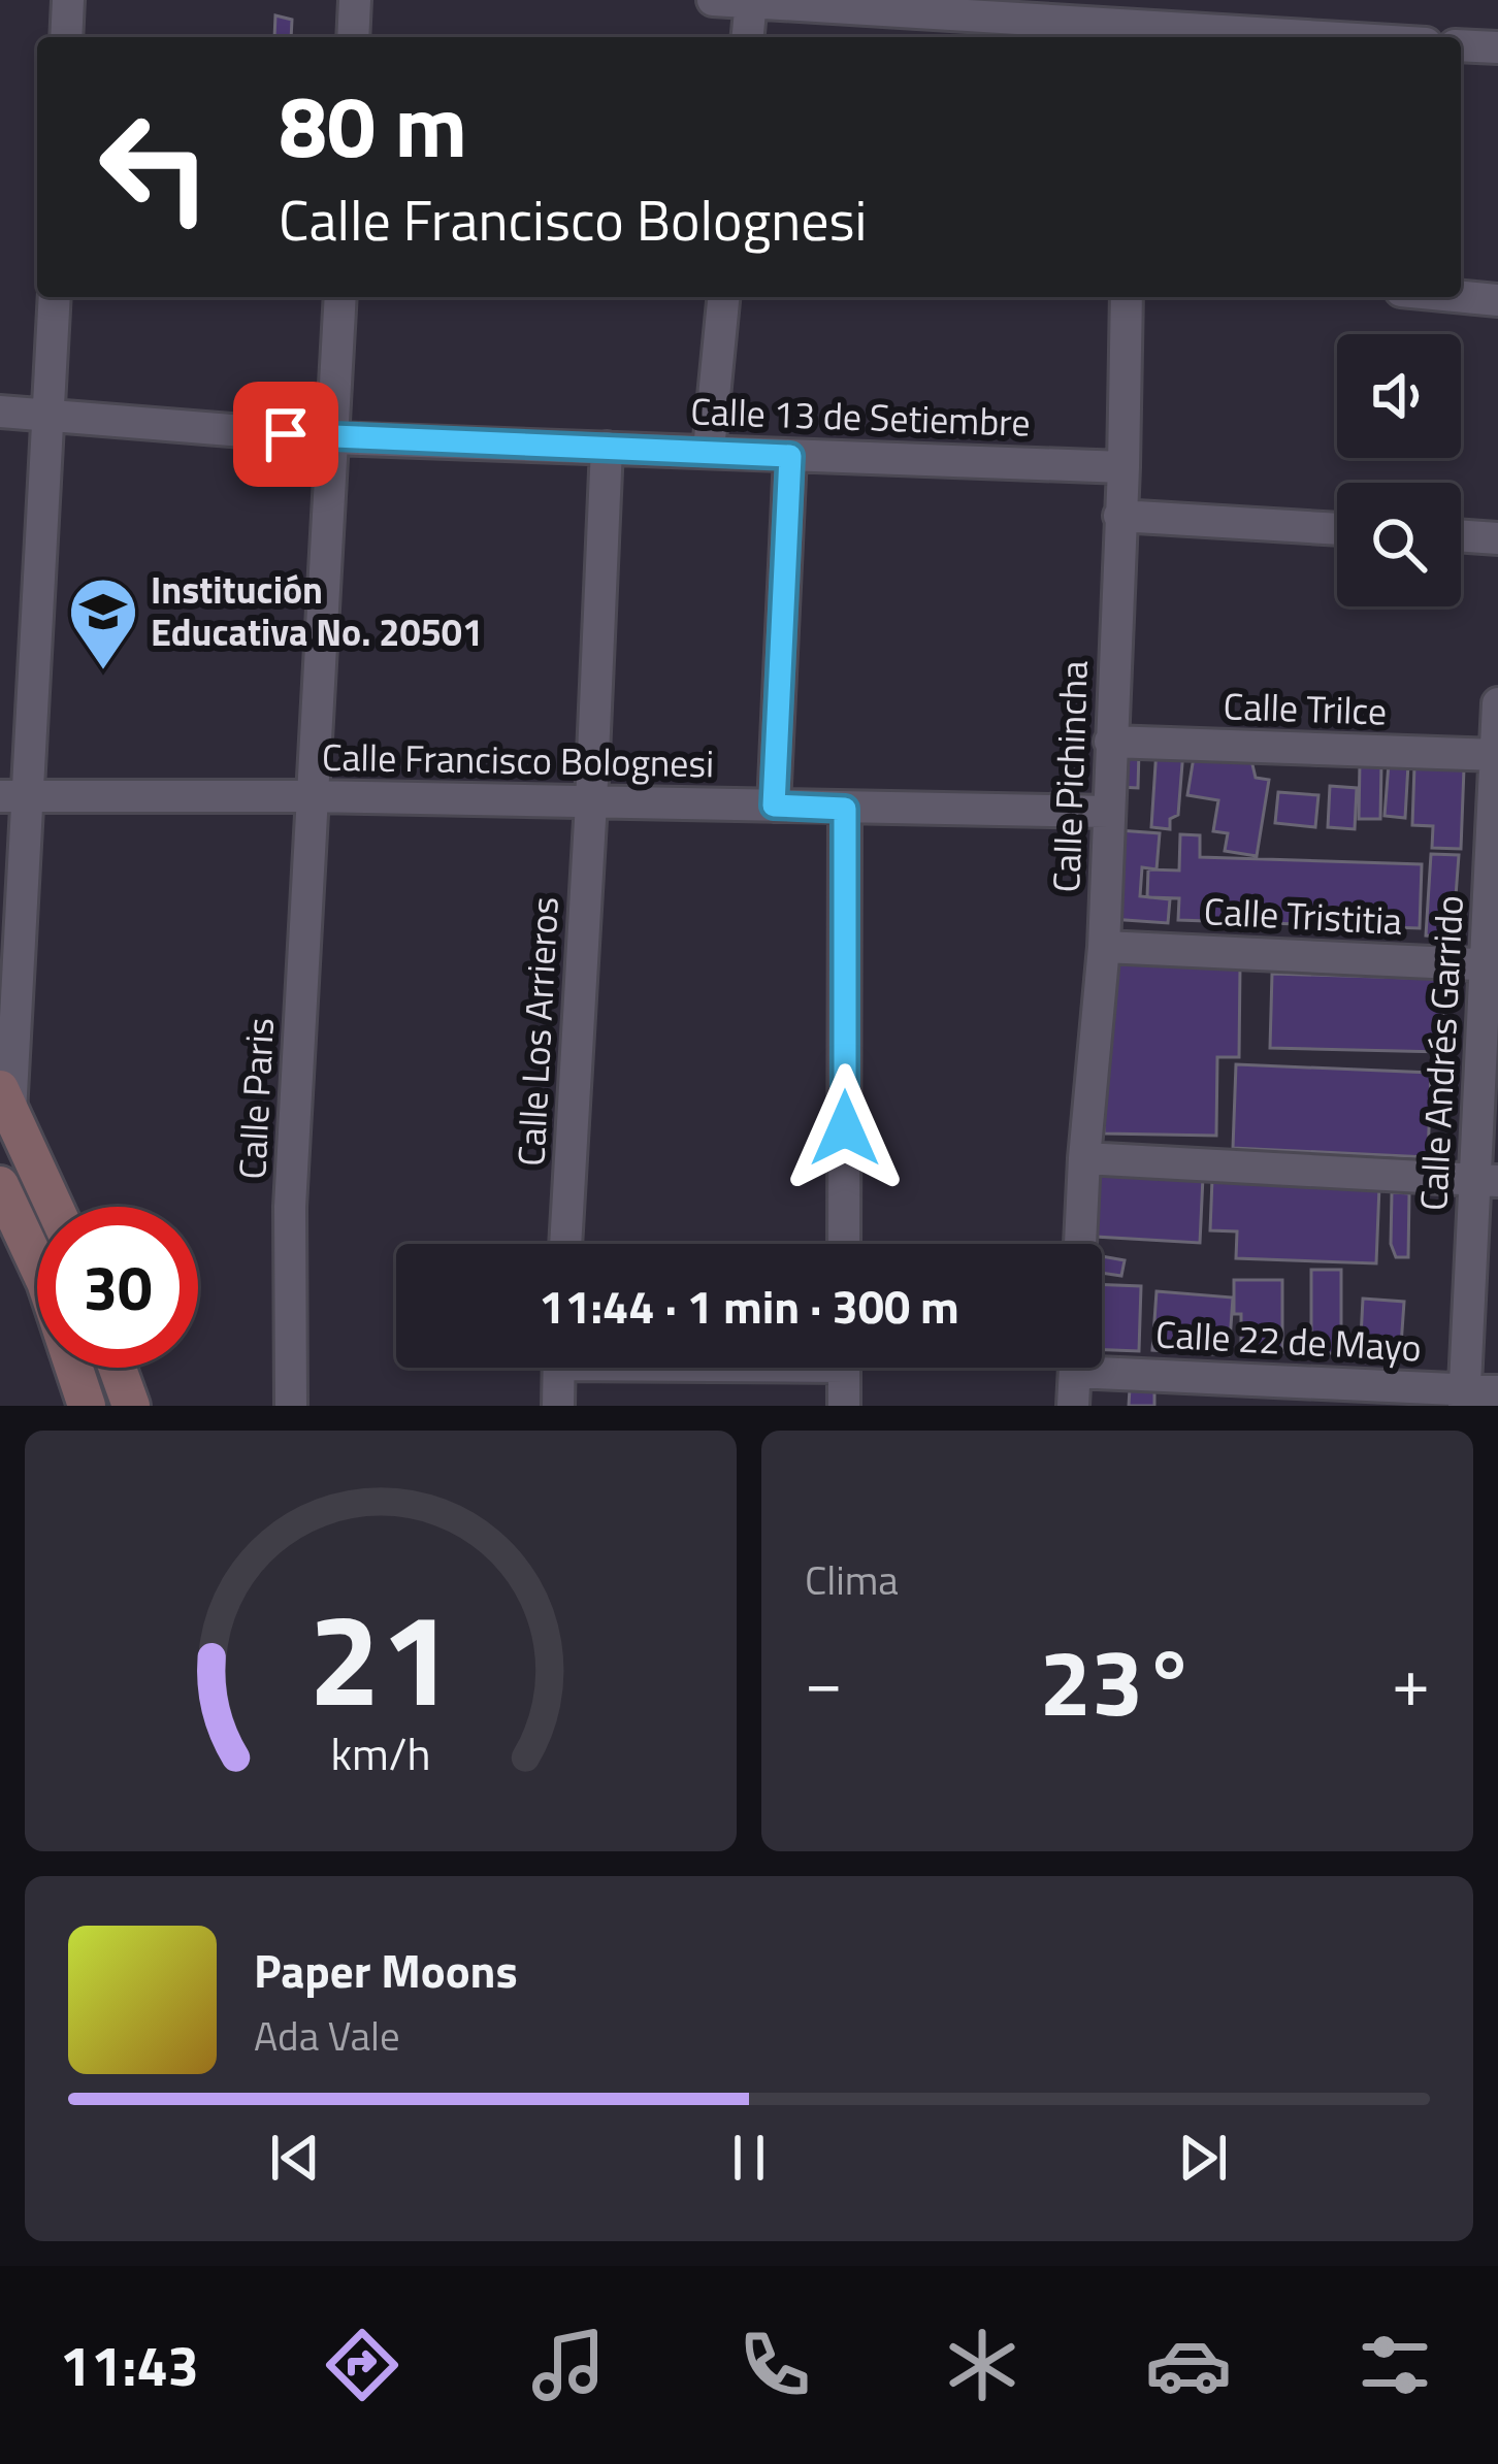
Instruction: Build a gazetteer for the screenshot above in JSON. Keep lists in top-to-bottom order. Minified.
{"streets":{"street":["Calle 13 de Setiembre","Calle Trilce","Calle Francisco Bolognesi","Calle Pichincha","Calle Tristitia","Calle Los Arrieros","Calle Andrés Garrido","Calle Paris","Calle 22 de Mayo"]},"crossings":[["Calle 13 de Setiembre","Calle Pichincha"],["Calle 13 de Setiembre","Calle Los Arrieros"],["Calle 13 de Setiembre","Calle Paris"],["Calle Trilce","Calle Pichincha"],["Calle Trilce","Calle Andrés Garrido"],["Calle Francisco Bolognesi","Calle Pichincha"],["Calle Francisco Bolognesi","Calle Los Arrieros"],["Calle Francisco Bolognesi","Calle Paris"],["Calle Pichincha","Calle Tristitia"],["Calle Tristitia","Calle Andrés Garrido"],["Calle Andrés Garrido","Calle 22 de Mayo"]],"places":{"school or university":["Institución Educativa No. 20501"]},"page":{"turn":["80 m","Calle Francisco Bolognesi"],"limit":"30","trip":"11:44 · 1 min · 300 m","tile":"Clima","heat":["−","23°","+"],"song":["Paper Moons","Ada Vale"],"tabs":"11:43","gauge":["21","km/h"]}}
